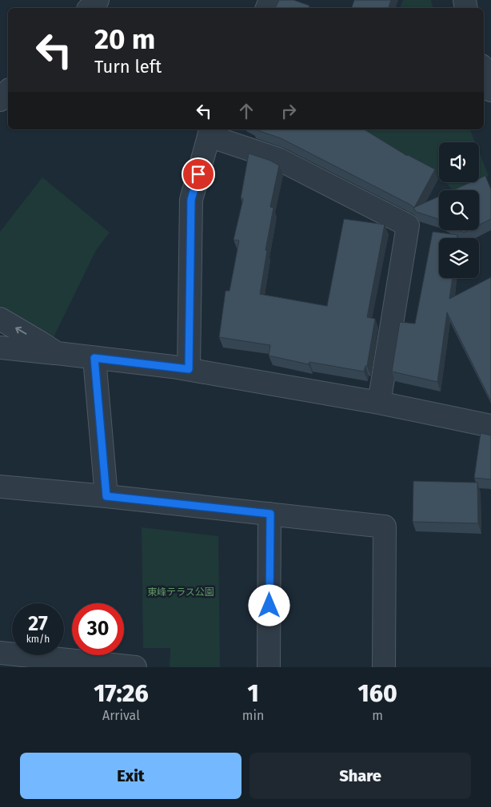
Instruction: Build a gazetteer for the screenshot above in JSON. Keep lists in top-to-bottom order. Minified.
{"parks":["東峰テラス公園"],"page":{"turn":["20 m","Turn left"],"speed":"27 km/h","limit":"30","eta":["17:26","Arrival","1","min","160","m"],"buttons":["Exit","Share"]}}
